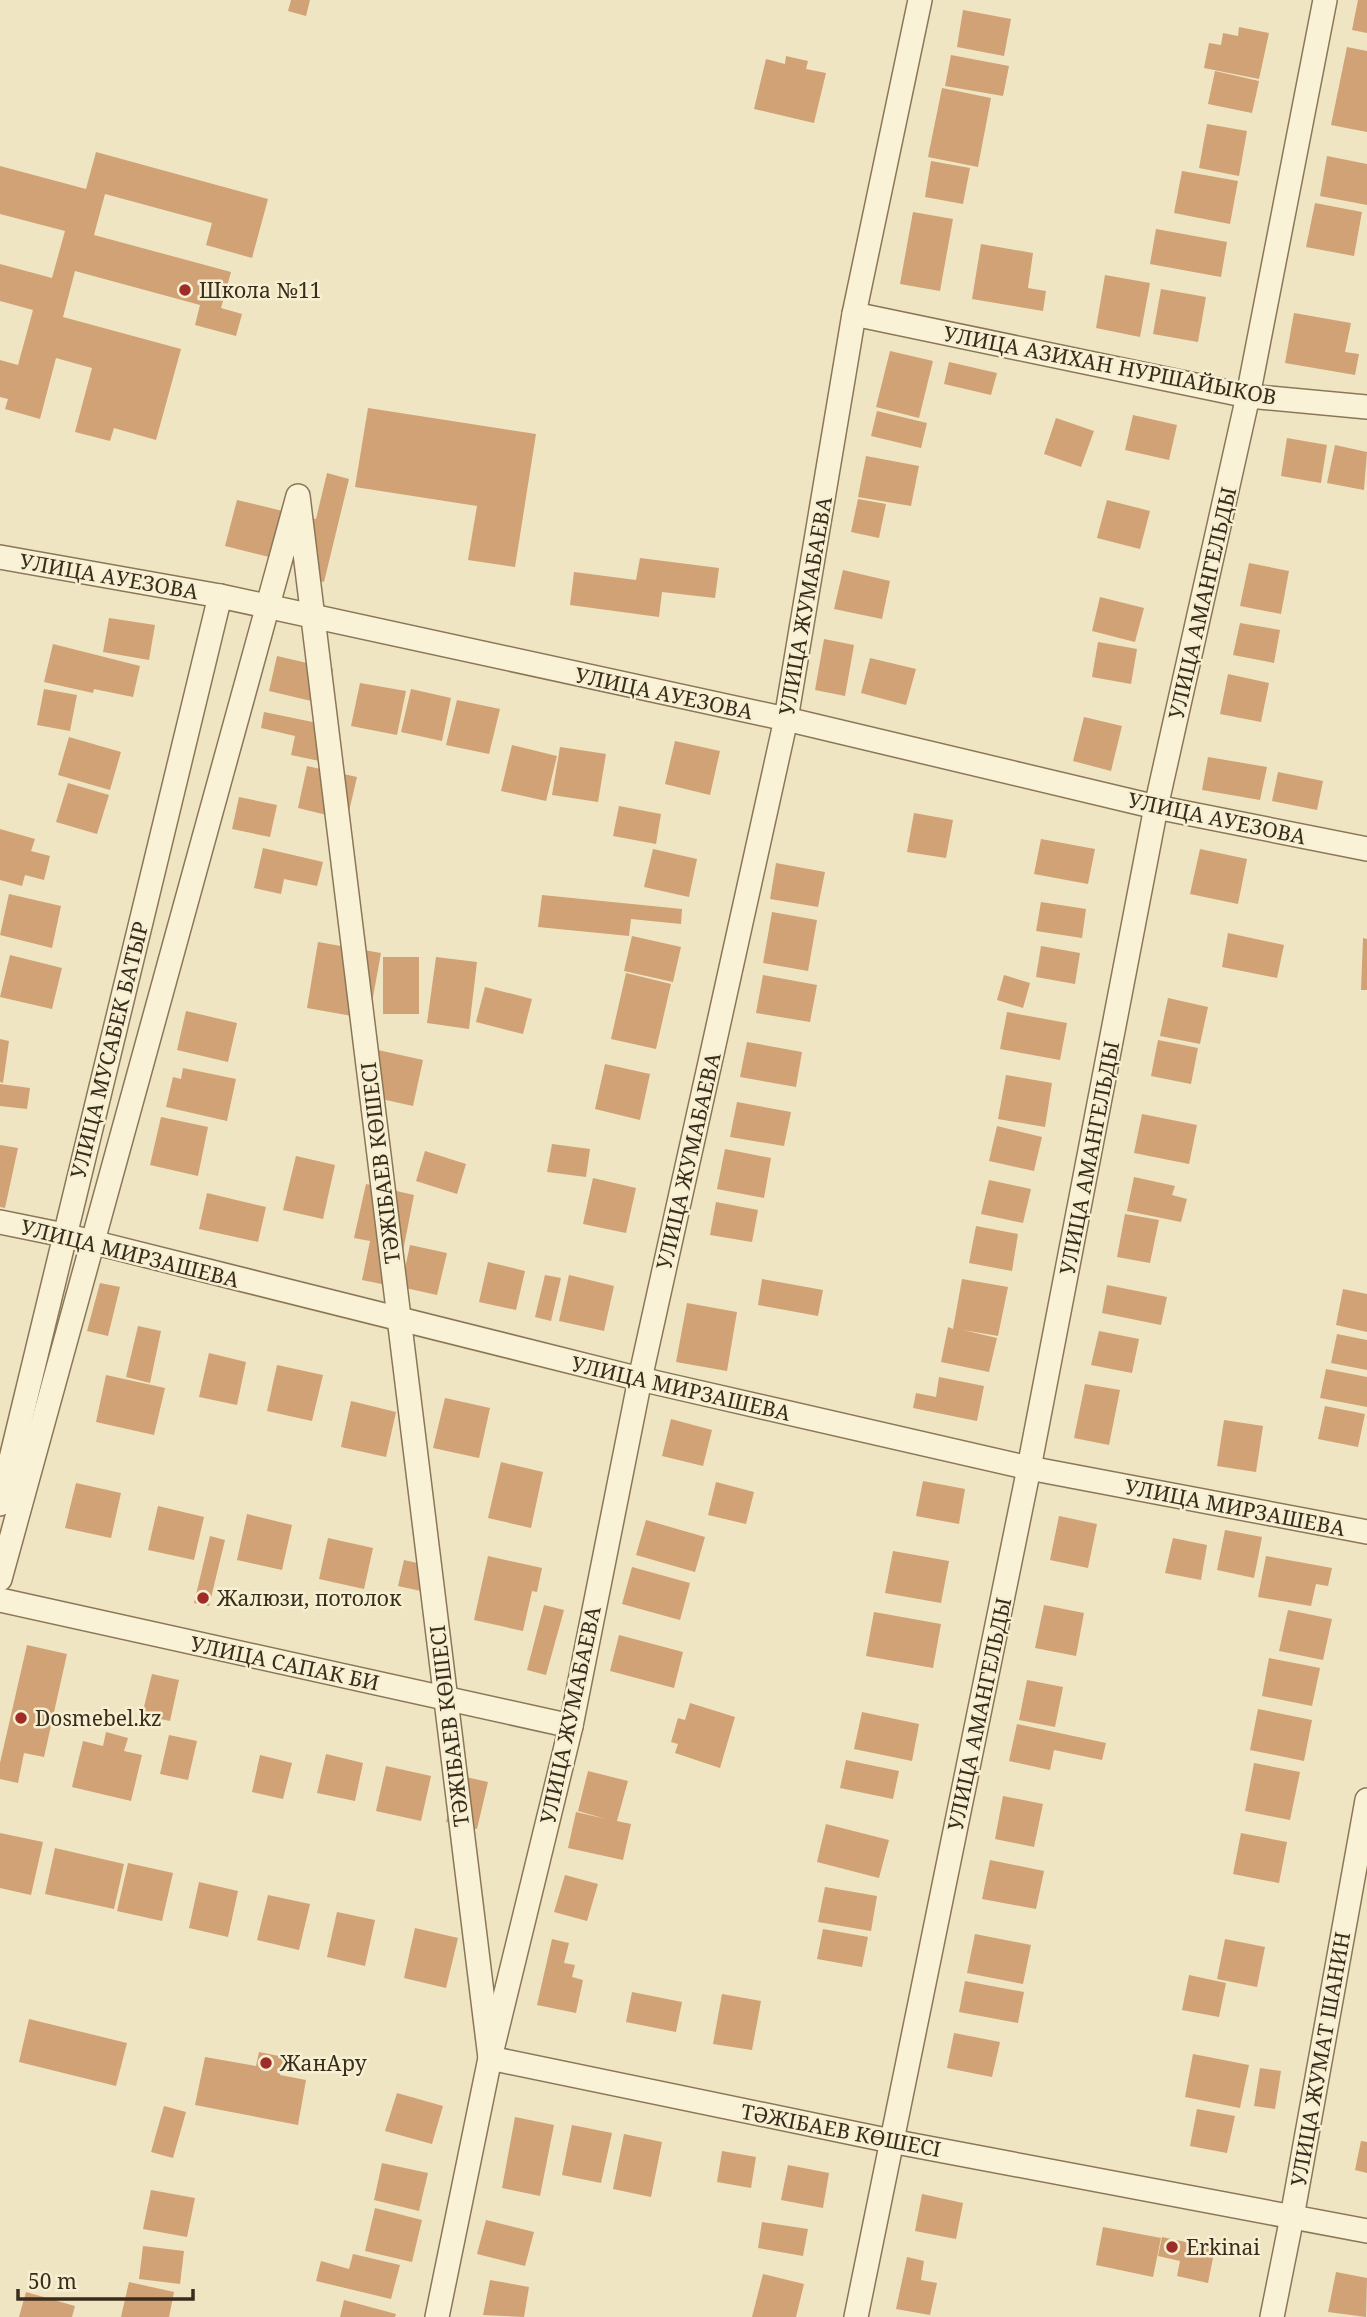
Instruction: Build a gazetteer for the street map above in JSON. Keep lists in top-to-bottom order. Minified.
{"streets":{"street":["УЛИЦА АЗИХАН НУРШАЙЫКОВ","УЛИЦА АУЕЗОВА","УЛИЦА АМАНГЕЛЬДЫ","УЛИЦА ЖУМАБАЕВА","УЛИЦА МУСАБЕК БАТЫР","ТӘЖІБАЕВ КӨШЕСІ","УЛИЦА МИРЗАШЕВА","УЛИЦА САПАК БИ","УЛИЦА ЖУМАТ ШАНИН"]},"crossings":[["УЛИЦА АЗИХАН НУРШАЙЫКОВ","УЛИЦА АМАНГЕЛЬДЫ"],["УЛИЦА АЗИХАН НУРШАЙЫКОВ","УЛИЦА ЖУМАБАЕВА"],["УЛИЦА АУЕЗОВА","УЛИЦА АМАНГЕЛЬДЫ"],["УЛИЦА АУЕЗОВА","УЛИЦА ЖУМАБАЕВА"],["УЛИЦА АУЕЗОВА","УЛИЦА МУСАБЕК БАТЫР"],["УЛИЦА АМАНГЕЛЬДЫ","ТӘЖІБАЕВ КӨШЕСІ"],["УЛИЦА АМАНГЕЛЬДЫ","УЛИЦА МИРЗАШЕВА"],["УЛИЦА ЖУМАБАЕВА","ТӘЖІБАЕВ КӨШЕСІ"],["УЛИЦА ЖУМАБАЕВА","УЛИЦА МИРЗАШЕВА"],["УЛИЦА ЖУМАБАЕВА","УЛИЦА САПАК БИ"],["УЛИЦА МУСАБЕК БАТЫР","УЛИЦА МИРЗАШЕВА"],["ТӘЖІБАЕВ КӨШЕСІ","УЛИЦА ЖУМАТ ШАНИН"]],"places":["Школа №11","Жалюзи, потолок","Dosmebel.kz","ЖанАру","Erkinai"],"scale_bar":"50 m"}
